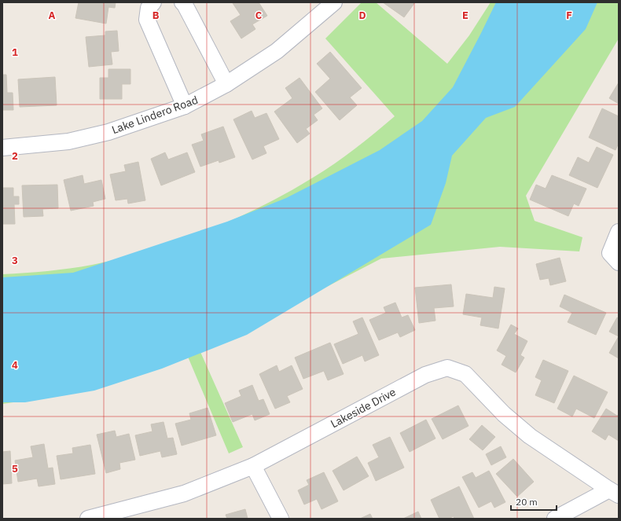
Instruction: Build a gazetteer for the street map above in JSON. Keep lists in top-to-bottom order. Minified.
{"streets":{"street":["Lake Lindero Road","Lakeside Drive"]},"scale_bar":"20 m","grid":{"columns":["A","B","C","D","E","F"],"rows":["1","2","3","4","5"]}}
